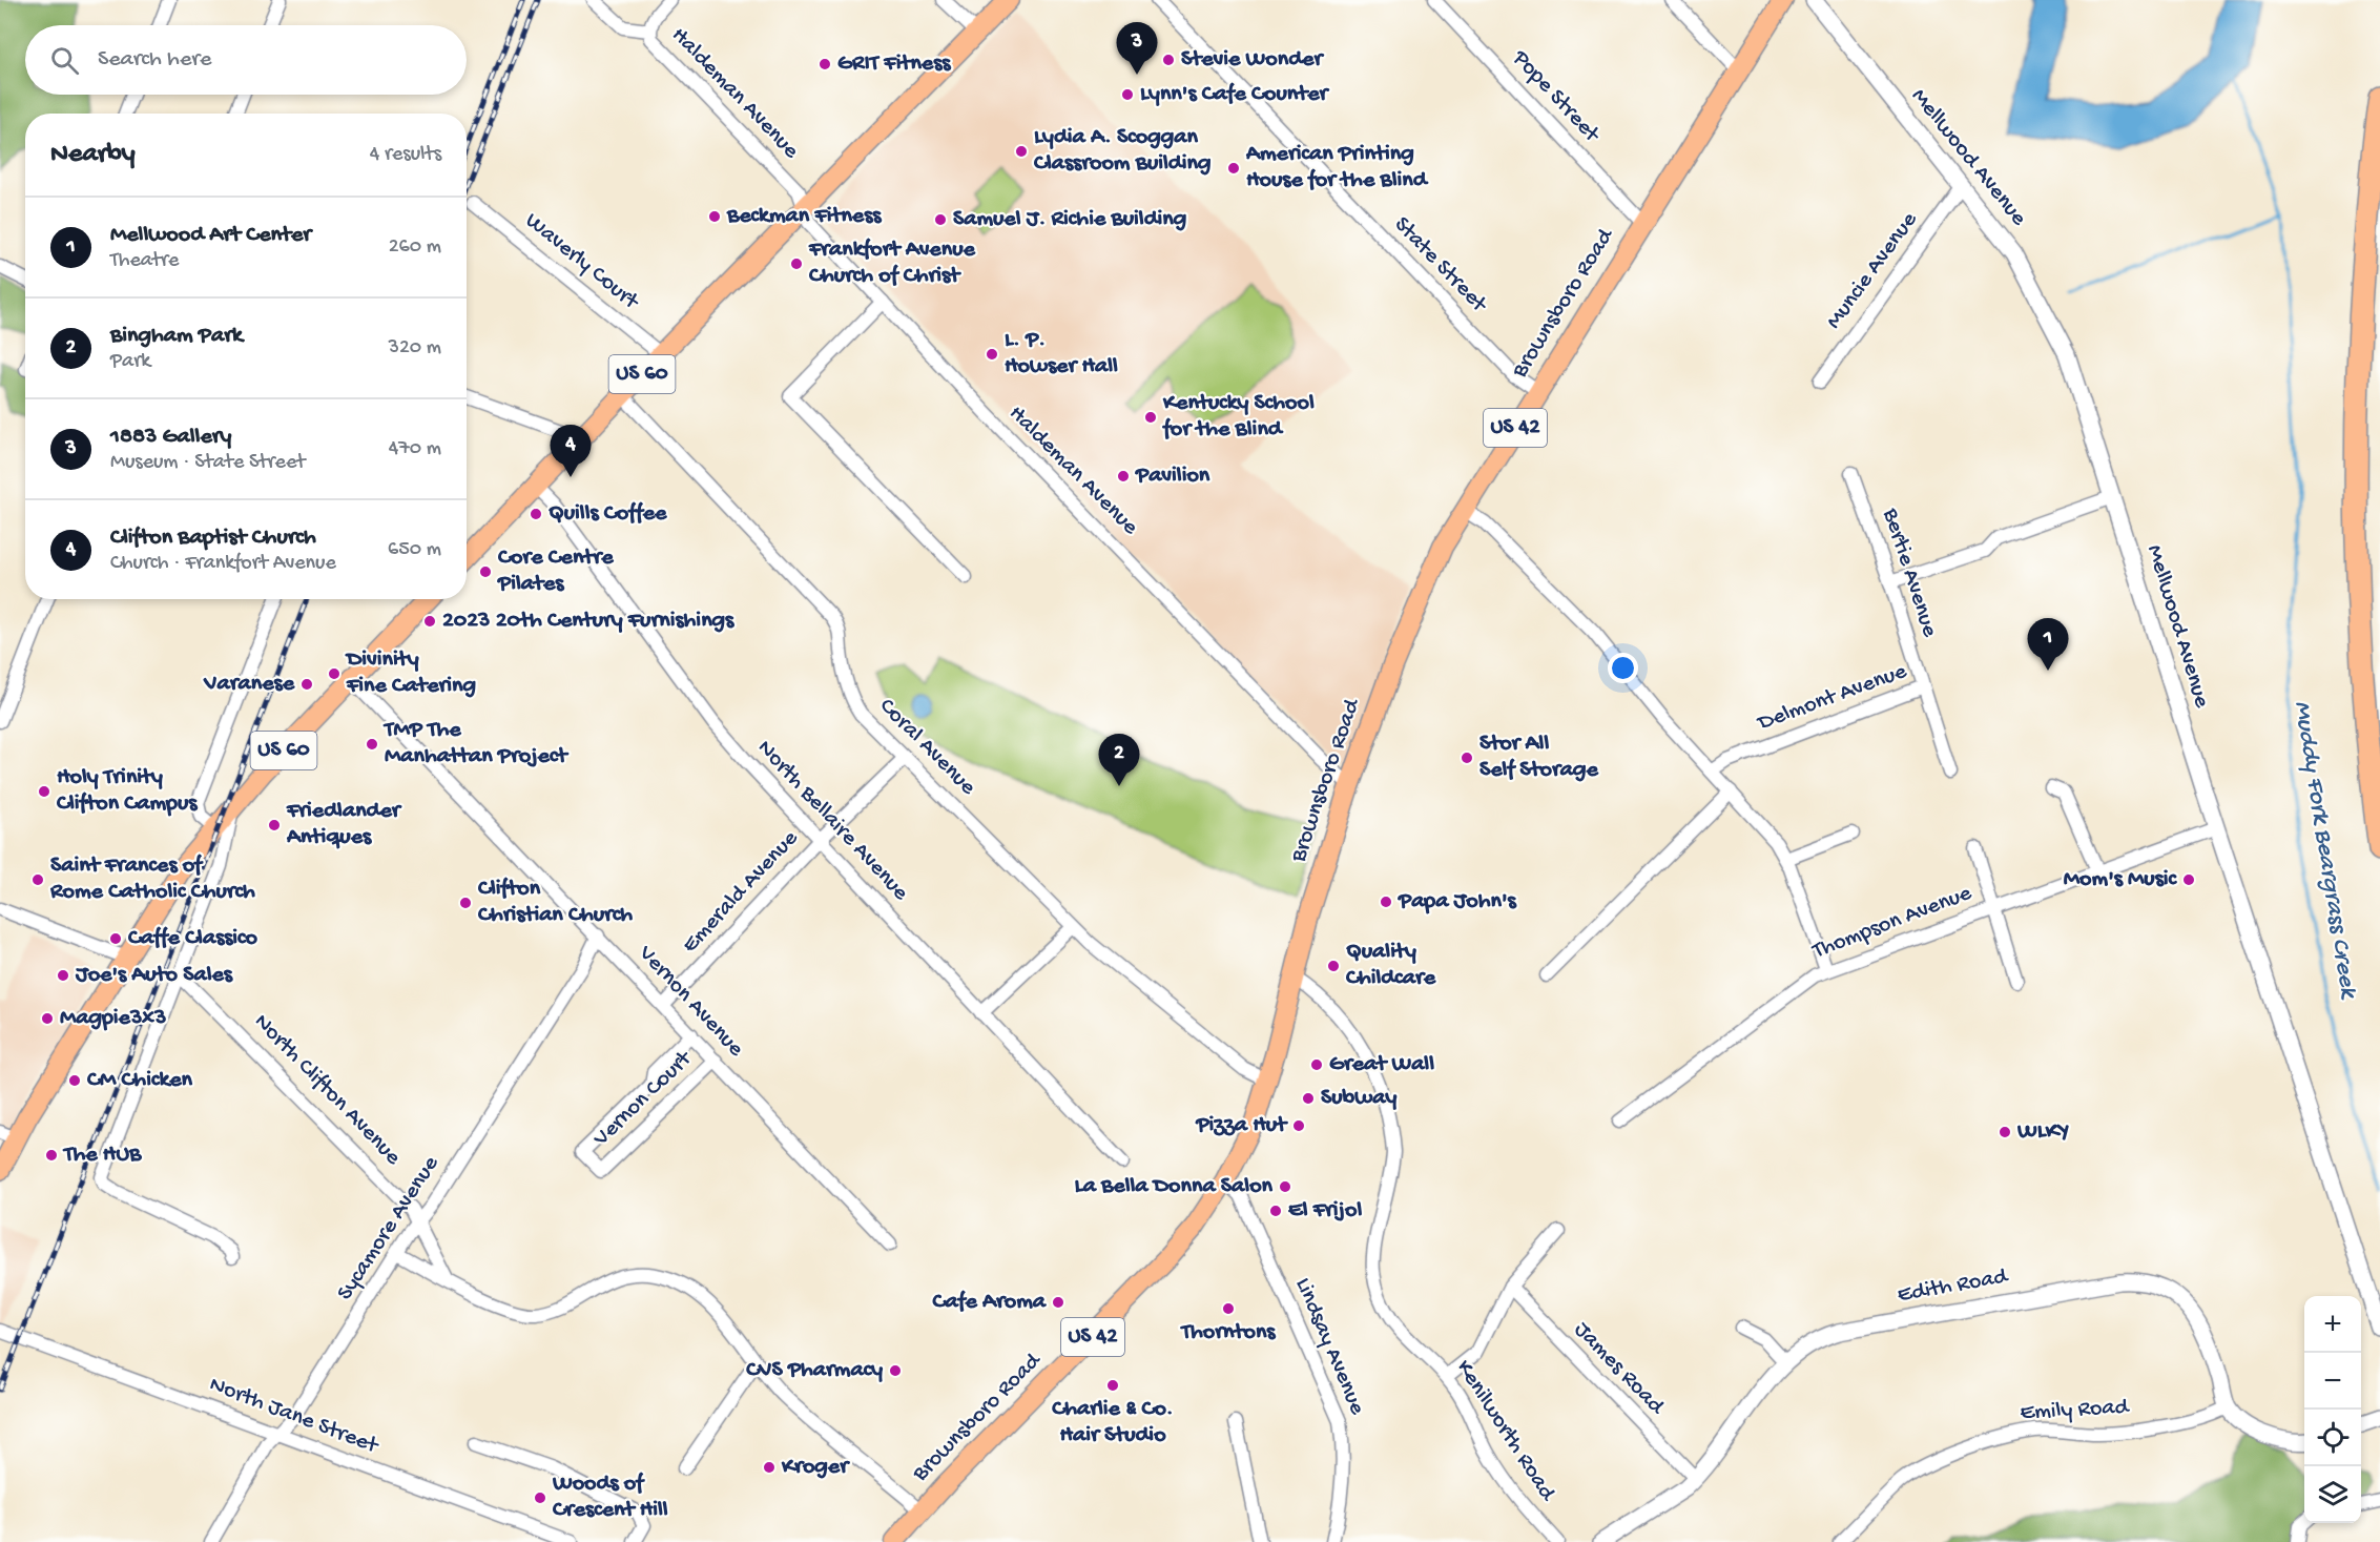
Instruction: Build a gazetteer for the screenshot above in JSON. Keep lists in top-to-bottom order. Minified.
{"streets":{"main road":["Brownsboro Road","US 60","US 42"],"street":["Haldeman Avenue","Pope Street","Mellwood Avenue","Waverly Court","State Street","Muncie Avenue","Bertie Avenue","Delmont Avenue","Coral Avenue","North Bellaire Avenue","Emerald Avenue","Thompson Avenue","Vernon Avenue","North Clifton Avenue","Vernon Court","Sycamore Avenue","Edith Road","Lindsay Avenue","James Road","Emily Road","North Jane Street","Kenilworth Road"]},"crossings":[["Haldeman Avenue","Brownsboro Road"],["Haldeman Avenue","US 60"],["Pope Street","Brownsboro Road"],["Mellwood Avenue","Muncie Avenue"],["Mellwood Avenue","Thompson Avenue"],["Waverly Court","US 60"],["State Street","Brownsboro Road"],["Brownsboro Road","Coral Avenue"],["Brownsboro Road","Lindsay Avenue"],["Brownsboro Road","Kenilworth Road"],["US 60","Coral Avenue"],["US 60","North Bellaire Avenue"],["US 60","Vernon Avenue"],["Bertie Avenue","Delmont Avenue"],["Coral Avenue","Emerald Avenue"],["North Bellaire Avenue","Emerald Avenue"],["Emerald Avenue","Vernon Avenue"],["Vernon Avenue","Vernon Court"],["Vernon Avenue","Sycamore Avenue"],["North Clifton Avenue","Sycamore Avenue"],["Sycamore Avenue","North Jane Street"],["Edith Road","James Road"],["Edith Road","Emily Road"]],"water":["Muddy Fork Beargrass Creek"],"places":["Stevie Wonder","GRIT Fitness","Lynn's Cafe Counter","Lydia A. Scoggan Classroom Building","American Printing House for the Blind","Beckman Fitness","Samuel J. Richie Building","Frankfort Avenue Church of Christ","L. P. Howser Hall","Kentucky School for the Blind","Pavilion","Quills Coffee","Core Centre Pilates","2023 20th Century Furnishings","Divinity Fine Catering","Varanese","TMP The Manhattan Project","Stor All Self Storage","Holy Trinity Clifton Campus","Friedlander Antiques","Saint Frances of Rome Catholic Church","Mom's Music","Papa John's","Clifton Christian Church","Caffe Classico","Quality Childcare","Joe's Auto Sales","Magpie3x3","Great Wall","CM Chicken","Subway","Pizza Hut","WLKY","The HUB","La Bella Donna Salon","El Frijol","Cafe Aroma","Thorntons","CVS Pharmacy","Charlie & Co. Hair Studio","Kroger","Woods of Crescent Hill"],"page":{"pins":["3","4","1","2"],"search":"Search here","heading":["Nearby","4 results"],"list":[{"mark":"1","name":"Mellwood Art Center","note":"Theatre","value":"260 m"},{"mark":"2","name":"Bingham Park","note":"Park","value":"320 m"},{"mark":"3","name":"1883 Gallery","note":"Museum · State Street","value":"470 m"},{"mark":"4","name":"Clifton Baptist Church","note":"Church · Frankfort Avenue","value":"650 m"}],"map_buttons":["+","−"]}}
